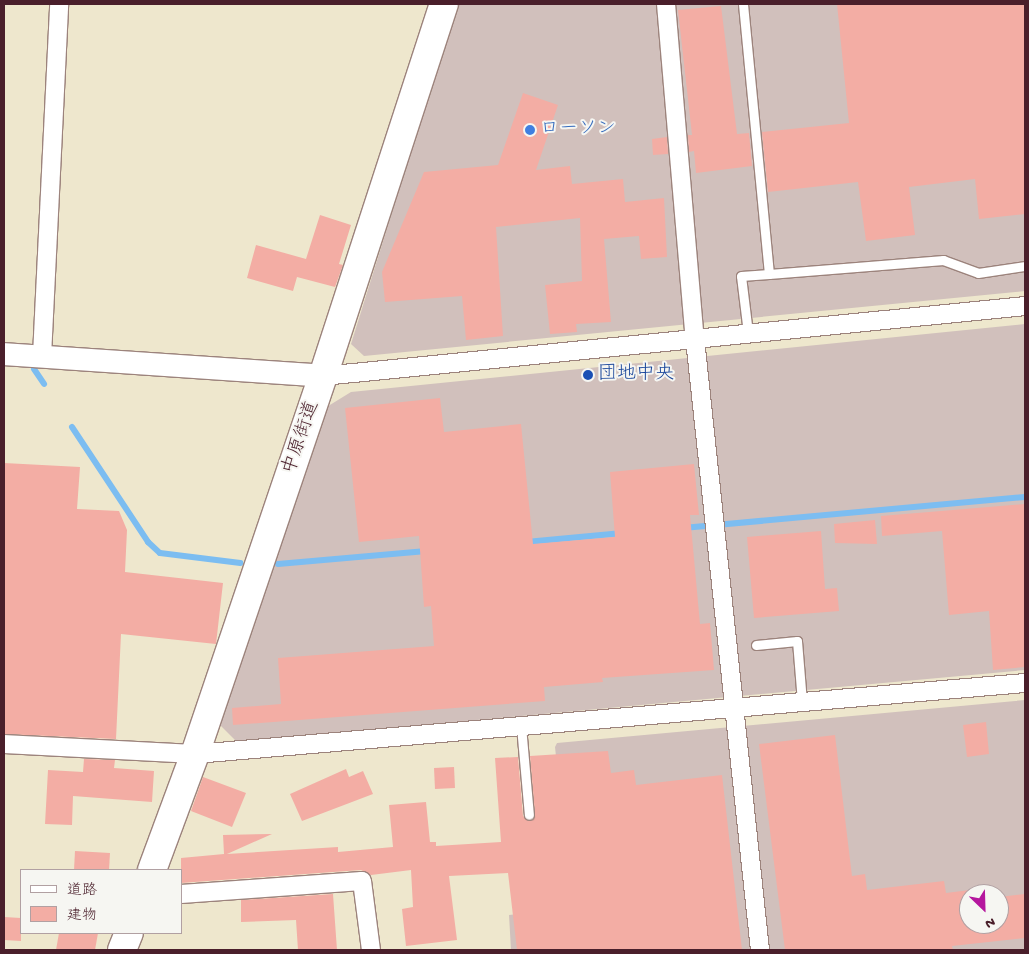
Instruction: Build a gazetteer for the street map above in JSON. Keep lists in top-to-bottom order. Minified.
{"streets":{"main road":["中原街道"]},"places":["ローソン","団地中央"],"legend":["道路","建物"],"north":"bottom right"}
